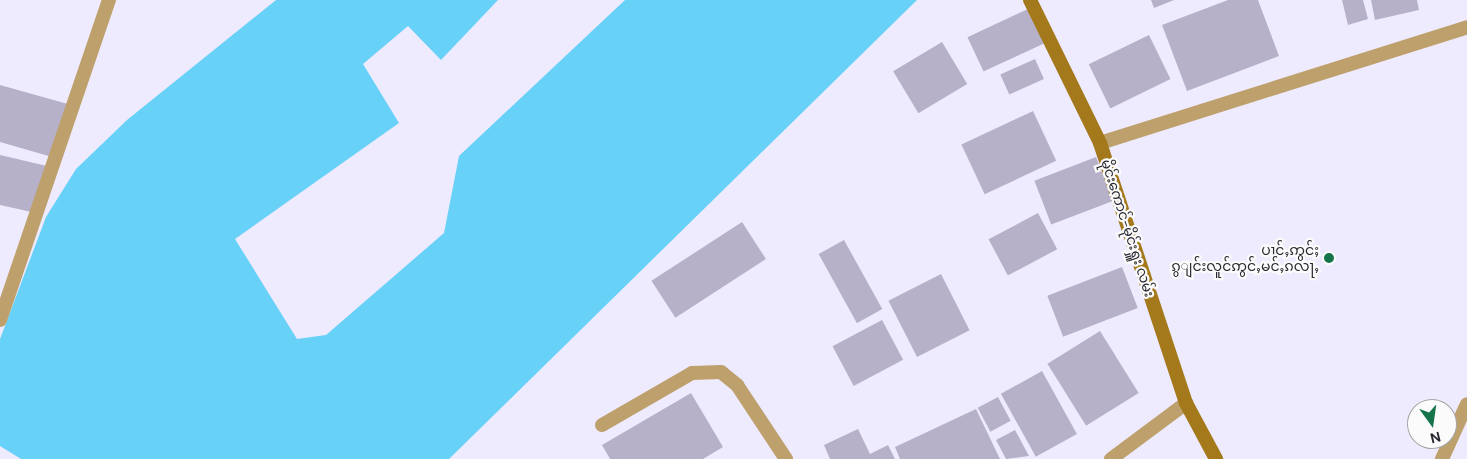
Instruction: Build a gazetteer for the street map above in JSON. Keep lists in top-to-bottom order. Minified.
{"streets":{"main road":["မိုင်းကောင်-မိုင်းရှူး လမ်း"]},"places":["ပၢင်ႇဢွင်ႈ ၵွျင်းလူင်ဢွင်ႇမင်ႇၵလႃႇ"],"north":"bottom"}
